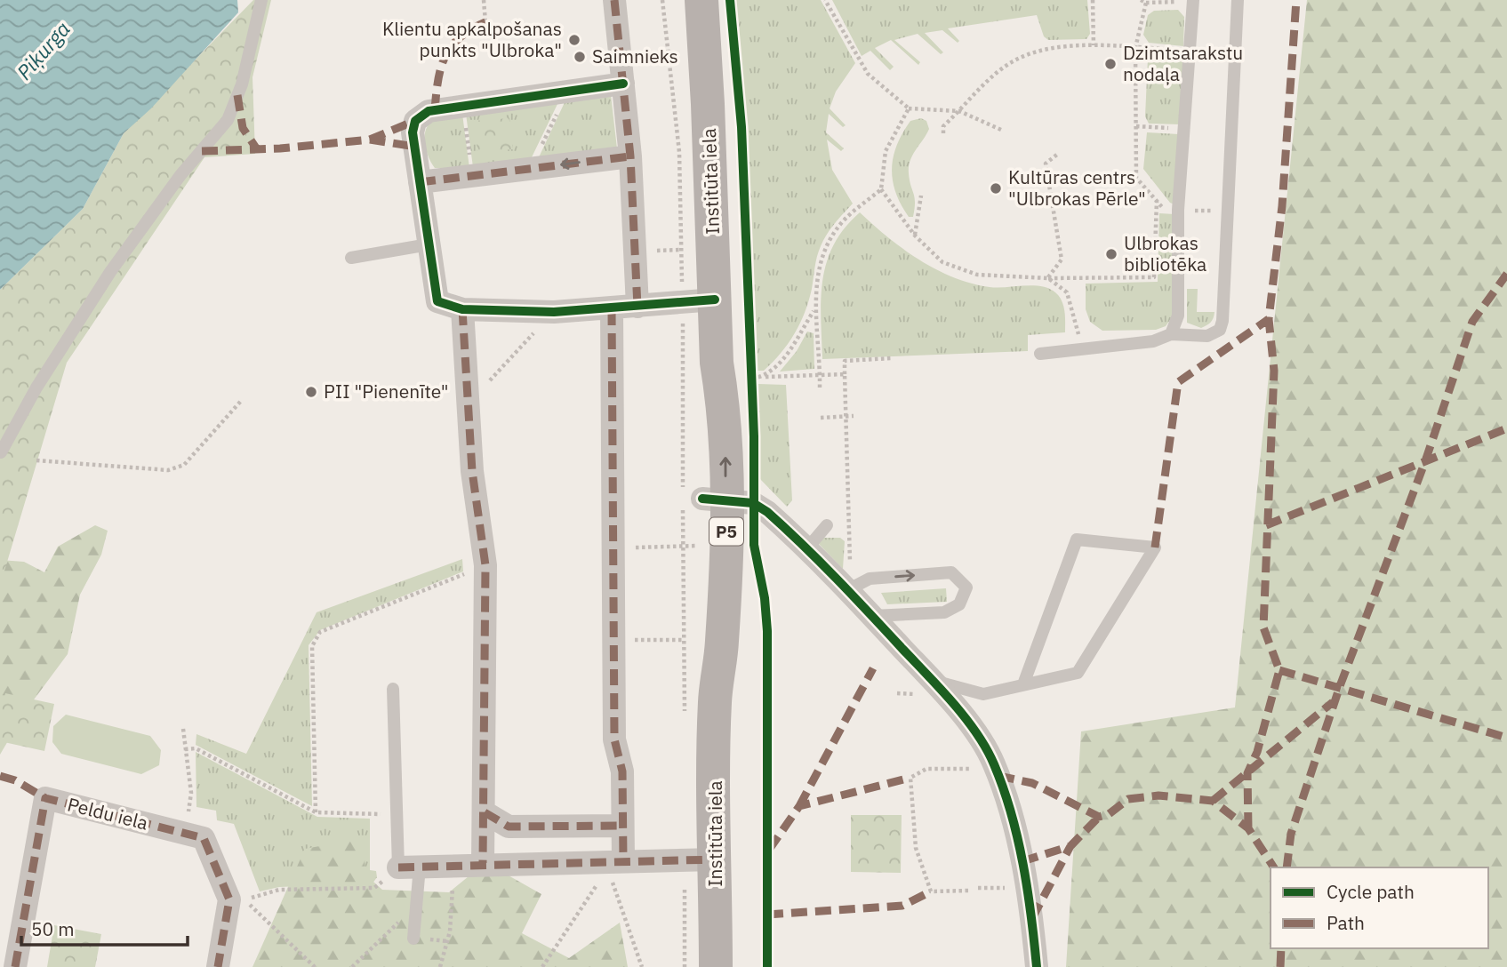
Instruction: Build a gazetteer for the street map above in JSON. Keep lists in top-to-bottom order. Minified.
{"streets":{"main road":["Institūta iela","P5"],"street":["Peldu iela"]},"water":["Piķurga"],"places":["Klientu apkalpošanas punkts \"Ulbroka\"","Saimnieks","Dzimtsarakstu nodaļa","Kultūras centrs \"Ulbrokas Pērle\"","Ulbrokas bibliotēka","PII \"Pienenīte\""],"legend":["Cycle path","Path"],"scale_bar":"50 m"}
